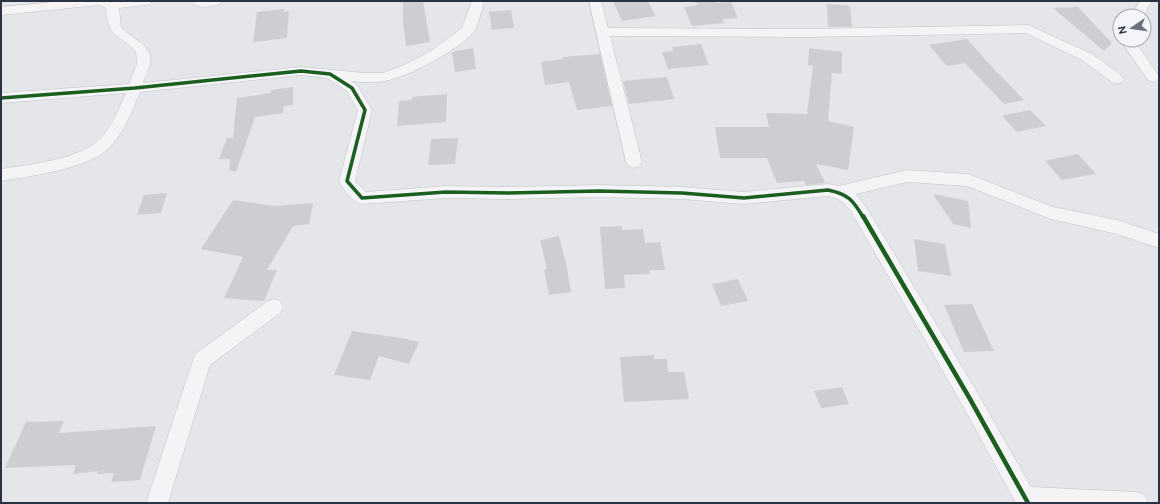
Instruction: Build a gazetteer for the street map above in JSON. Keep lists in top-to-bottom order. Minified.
{"north":"left"}
